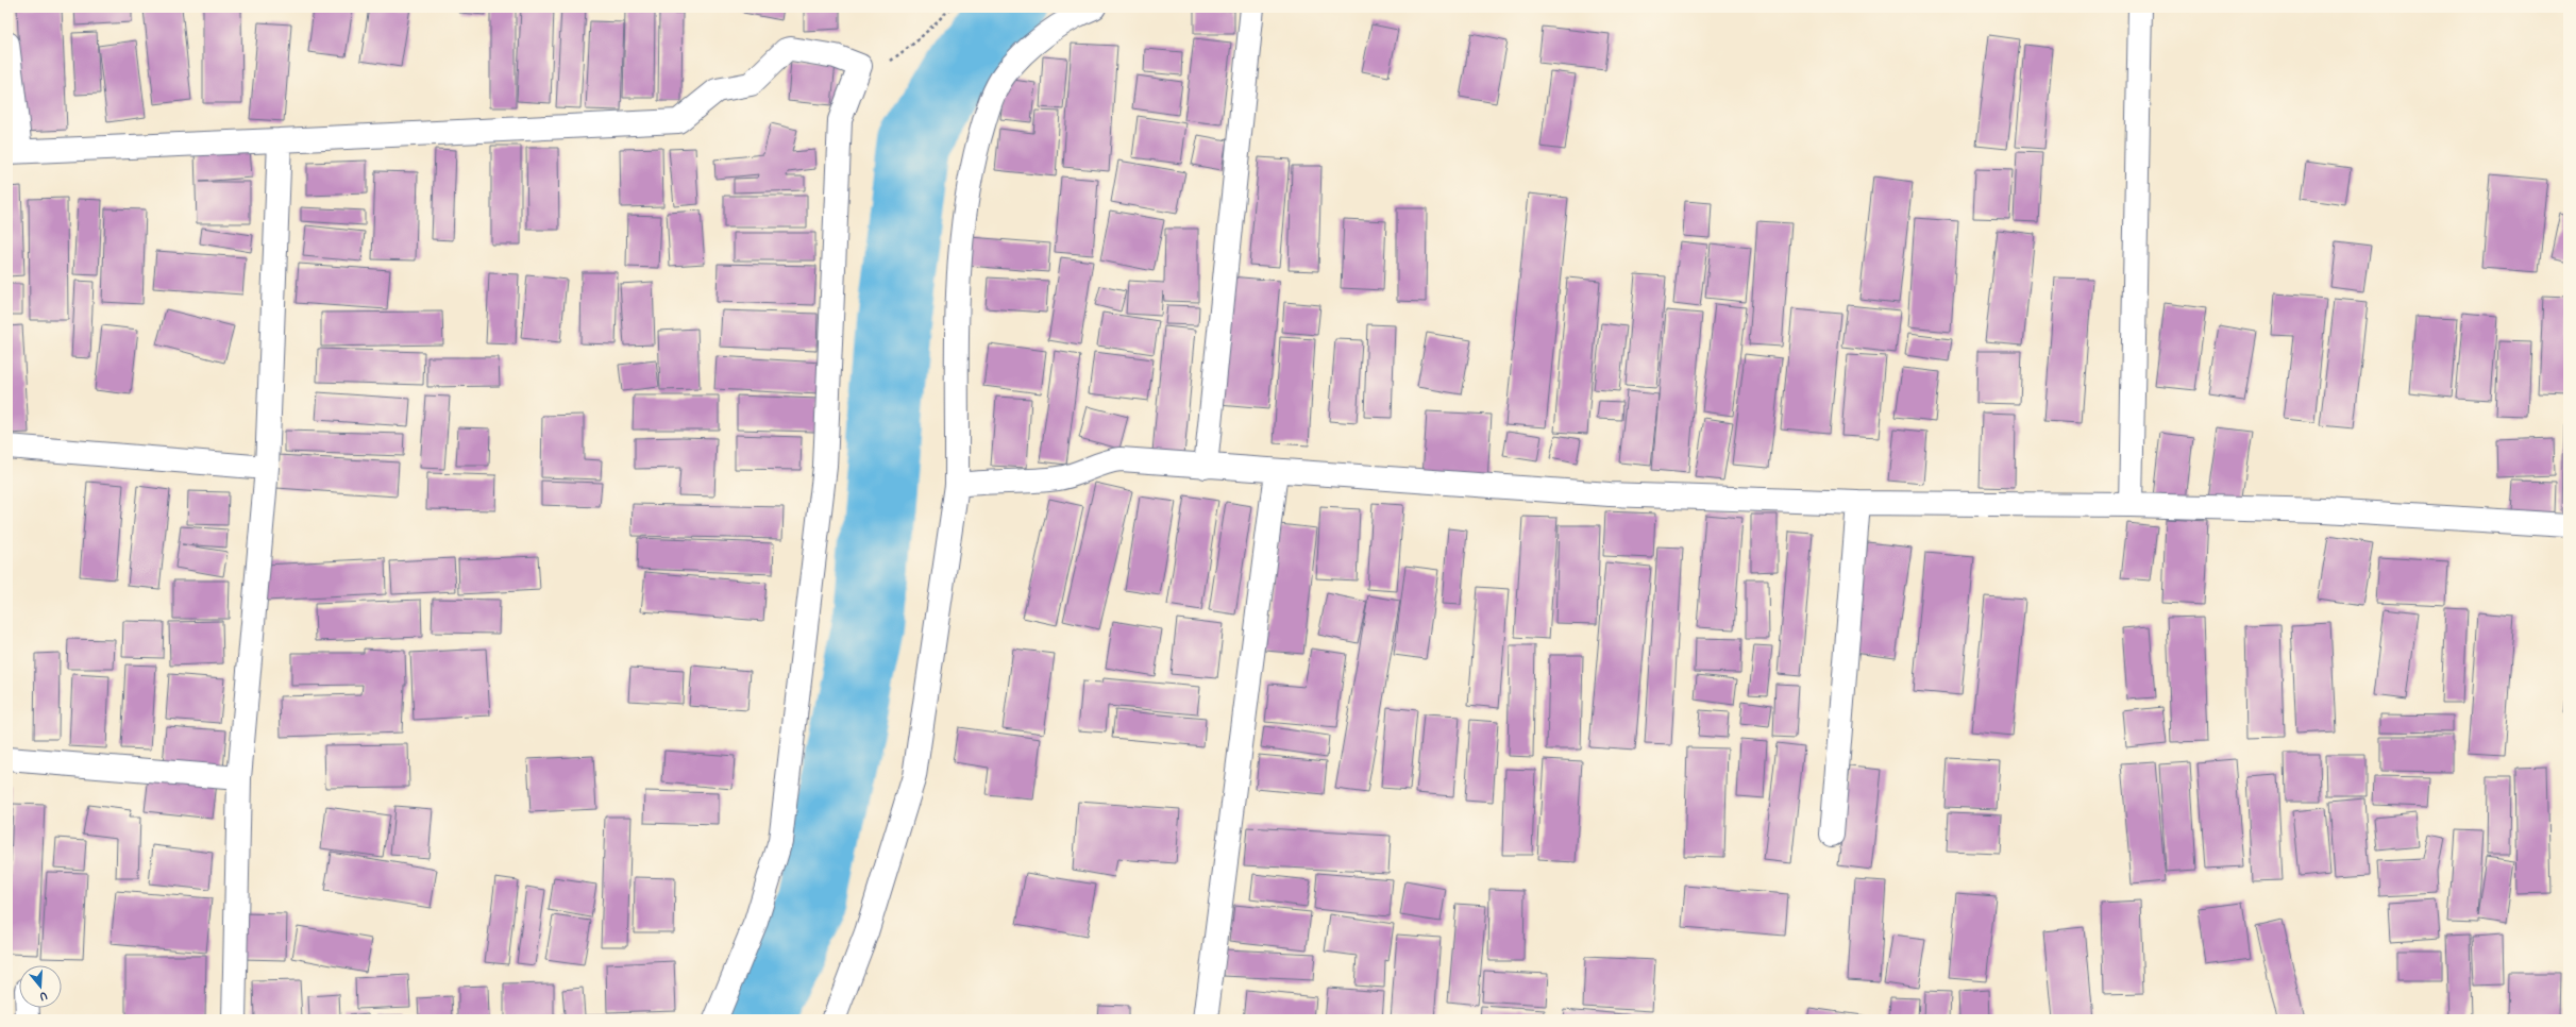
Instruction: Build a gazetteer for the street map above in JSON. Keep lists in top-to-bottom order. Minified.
{"north":"bottom"}
